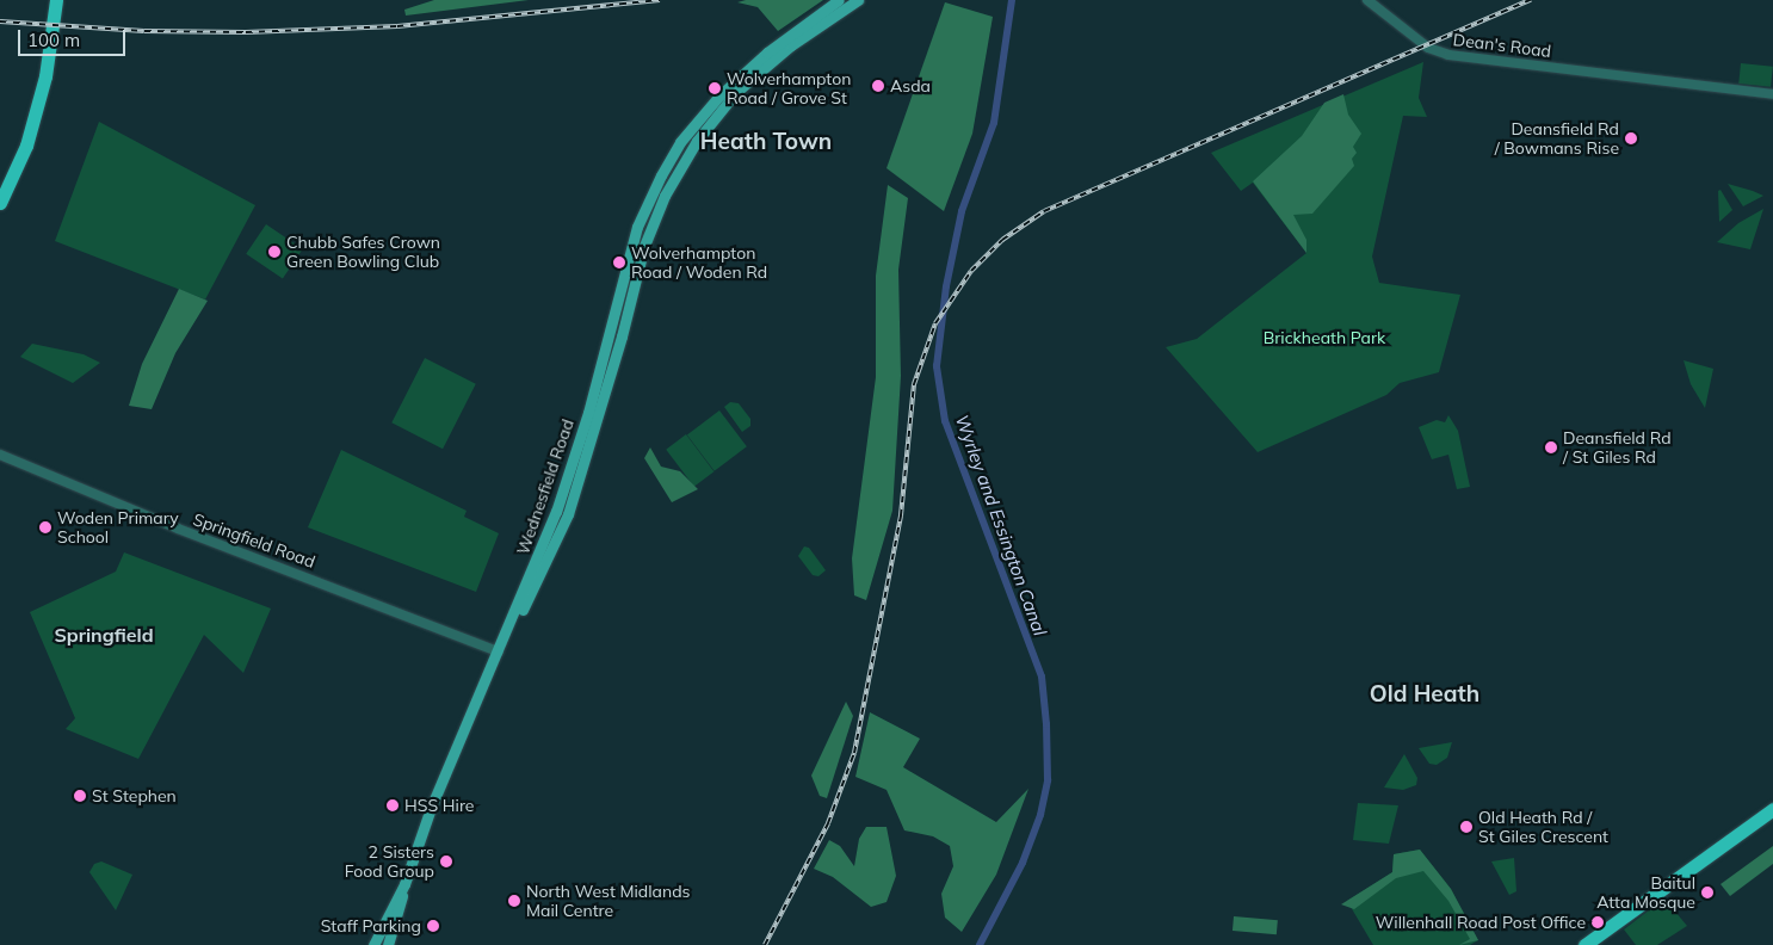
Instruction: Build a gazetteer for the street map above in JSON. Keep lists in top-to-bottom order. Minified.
{"streets":{"main road":["Wednesfield Road"],"street":["Dean's Road","Springfield Road"]},"crossings":[["Wednesfield Road","Springfield Road"]],"districts":["Heath Town","Springfield","Old Heath"],"water":["Wyrley and Essington Canal"],"parks":["Brickheath Park"],"places":["Asda","Wolverhampton Road / Grove St","Deansfield Rd / Bowmans Rise","Chubb Safes Crown Green Bowling Club","Wolverhampton Road / Woden Rd","Deansfield Rd / St Giles Rd","Woden Primary School","St Stephen","HSS Hire","Old Heath Rd / St Giles Crescent","2 Sisters Food Group","Baitul Atta Mosque","North West Midlands Mail Centre","Willenhall Road Post Office","Staff Parking"],"scale_bar":"100 m"}
